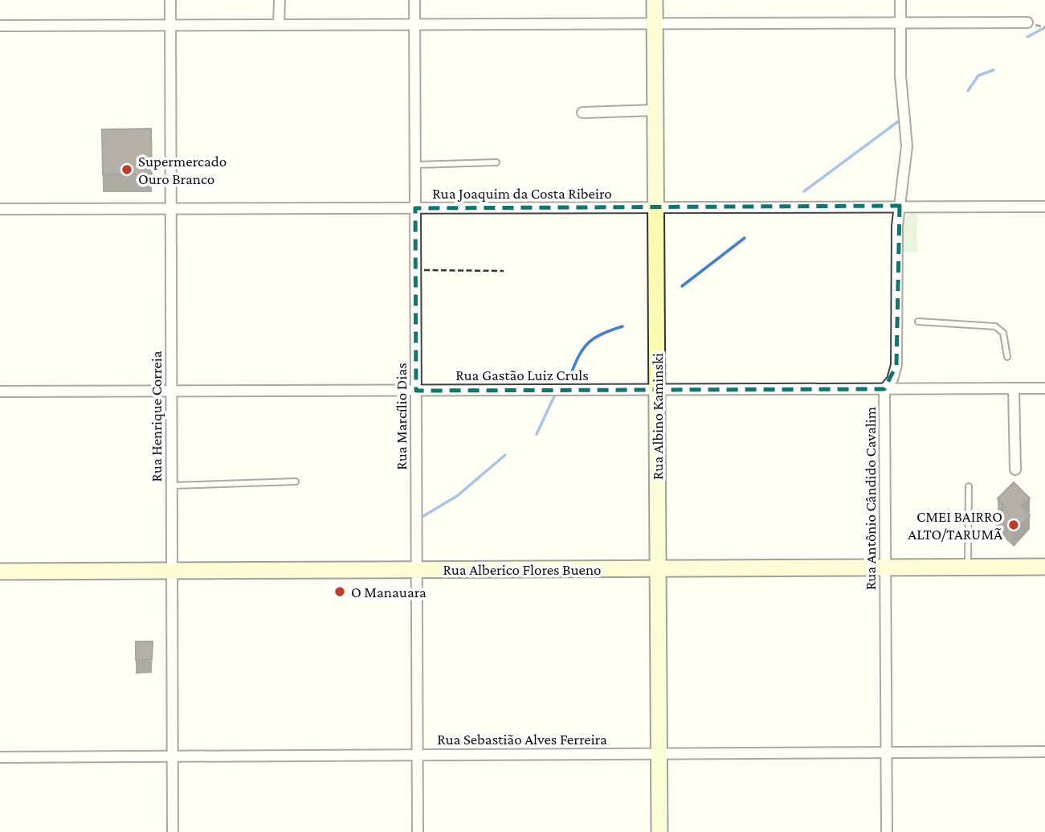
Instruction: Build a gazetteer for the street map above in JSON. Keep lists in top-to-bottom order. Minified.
{"streets":{"street":["Rua Joaquim da Costa Ribeiro","Rua Gastão Luiz Cruls","Rua Henrique Correia","Rua Marcílio Dias","Rua Albino Kaminski","Rua Antônio Cândido Cavalim","Rua Alberico Flores Bueno","Rua Sebastião Alves Ferreira"]},"crossings":[["Rua Joaquim da Costa Ribeiro","Rua Henrique Correia"],["Rua Joaquim da Costa Ribeiro","Rua Marcílio Dias"],["Rua Joaquim da Costa Ribeiro","Rua Albino Kaminski"],["Rua Joaquim da Costa Ribeiro","Rua Antônio Cândido Cavalim"],["Rua Gastão Luiz Cruls","Rua Henrique Correia"],["Rua Gastão Luiz Cruls","Rua Marcílio Dias"],["Rua Gastão Luiz Cruls","Rua Albino Kaminski"],["Rua Gastão Luiz Cruls","Rua Antônio Cândido Cavalim"],["Rua Henrique Correia","Rua Alberico Flores Bueno"],["Rua Henrique Correia","Rua Sebastião Alves Ferreira"],["Rua Marcílio Dias","Rua Alberico Flores Bueno"],["Rua Marcílio Dias","Rua Sebastião Alves Ferreira"],["Rua Albino Kaminski","Rua Alberico Flores Bueno"],["Rua Albino Kaminski","Rua Sebastião Alves Ferreira"],["Rua Antônio Cândido Cavalim","Rua Alberico Flores Bueno"],["Rua Antônio Cândido Cavalim","Rua Sebastião Alves Ferreira"]],"places":["Supermercado Ouro Branco","CMEI BAIRRO ALTO/TARUMÃ","O Manauara"]}
